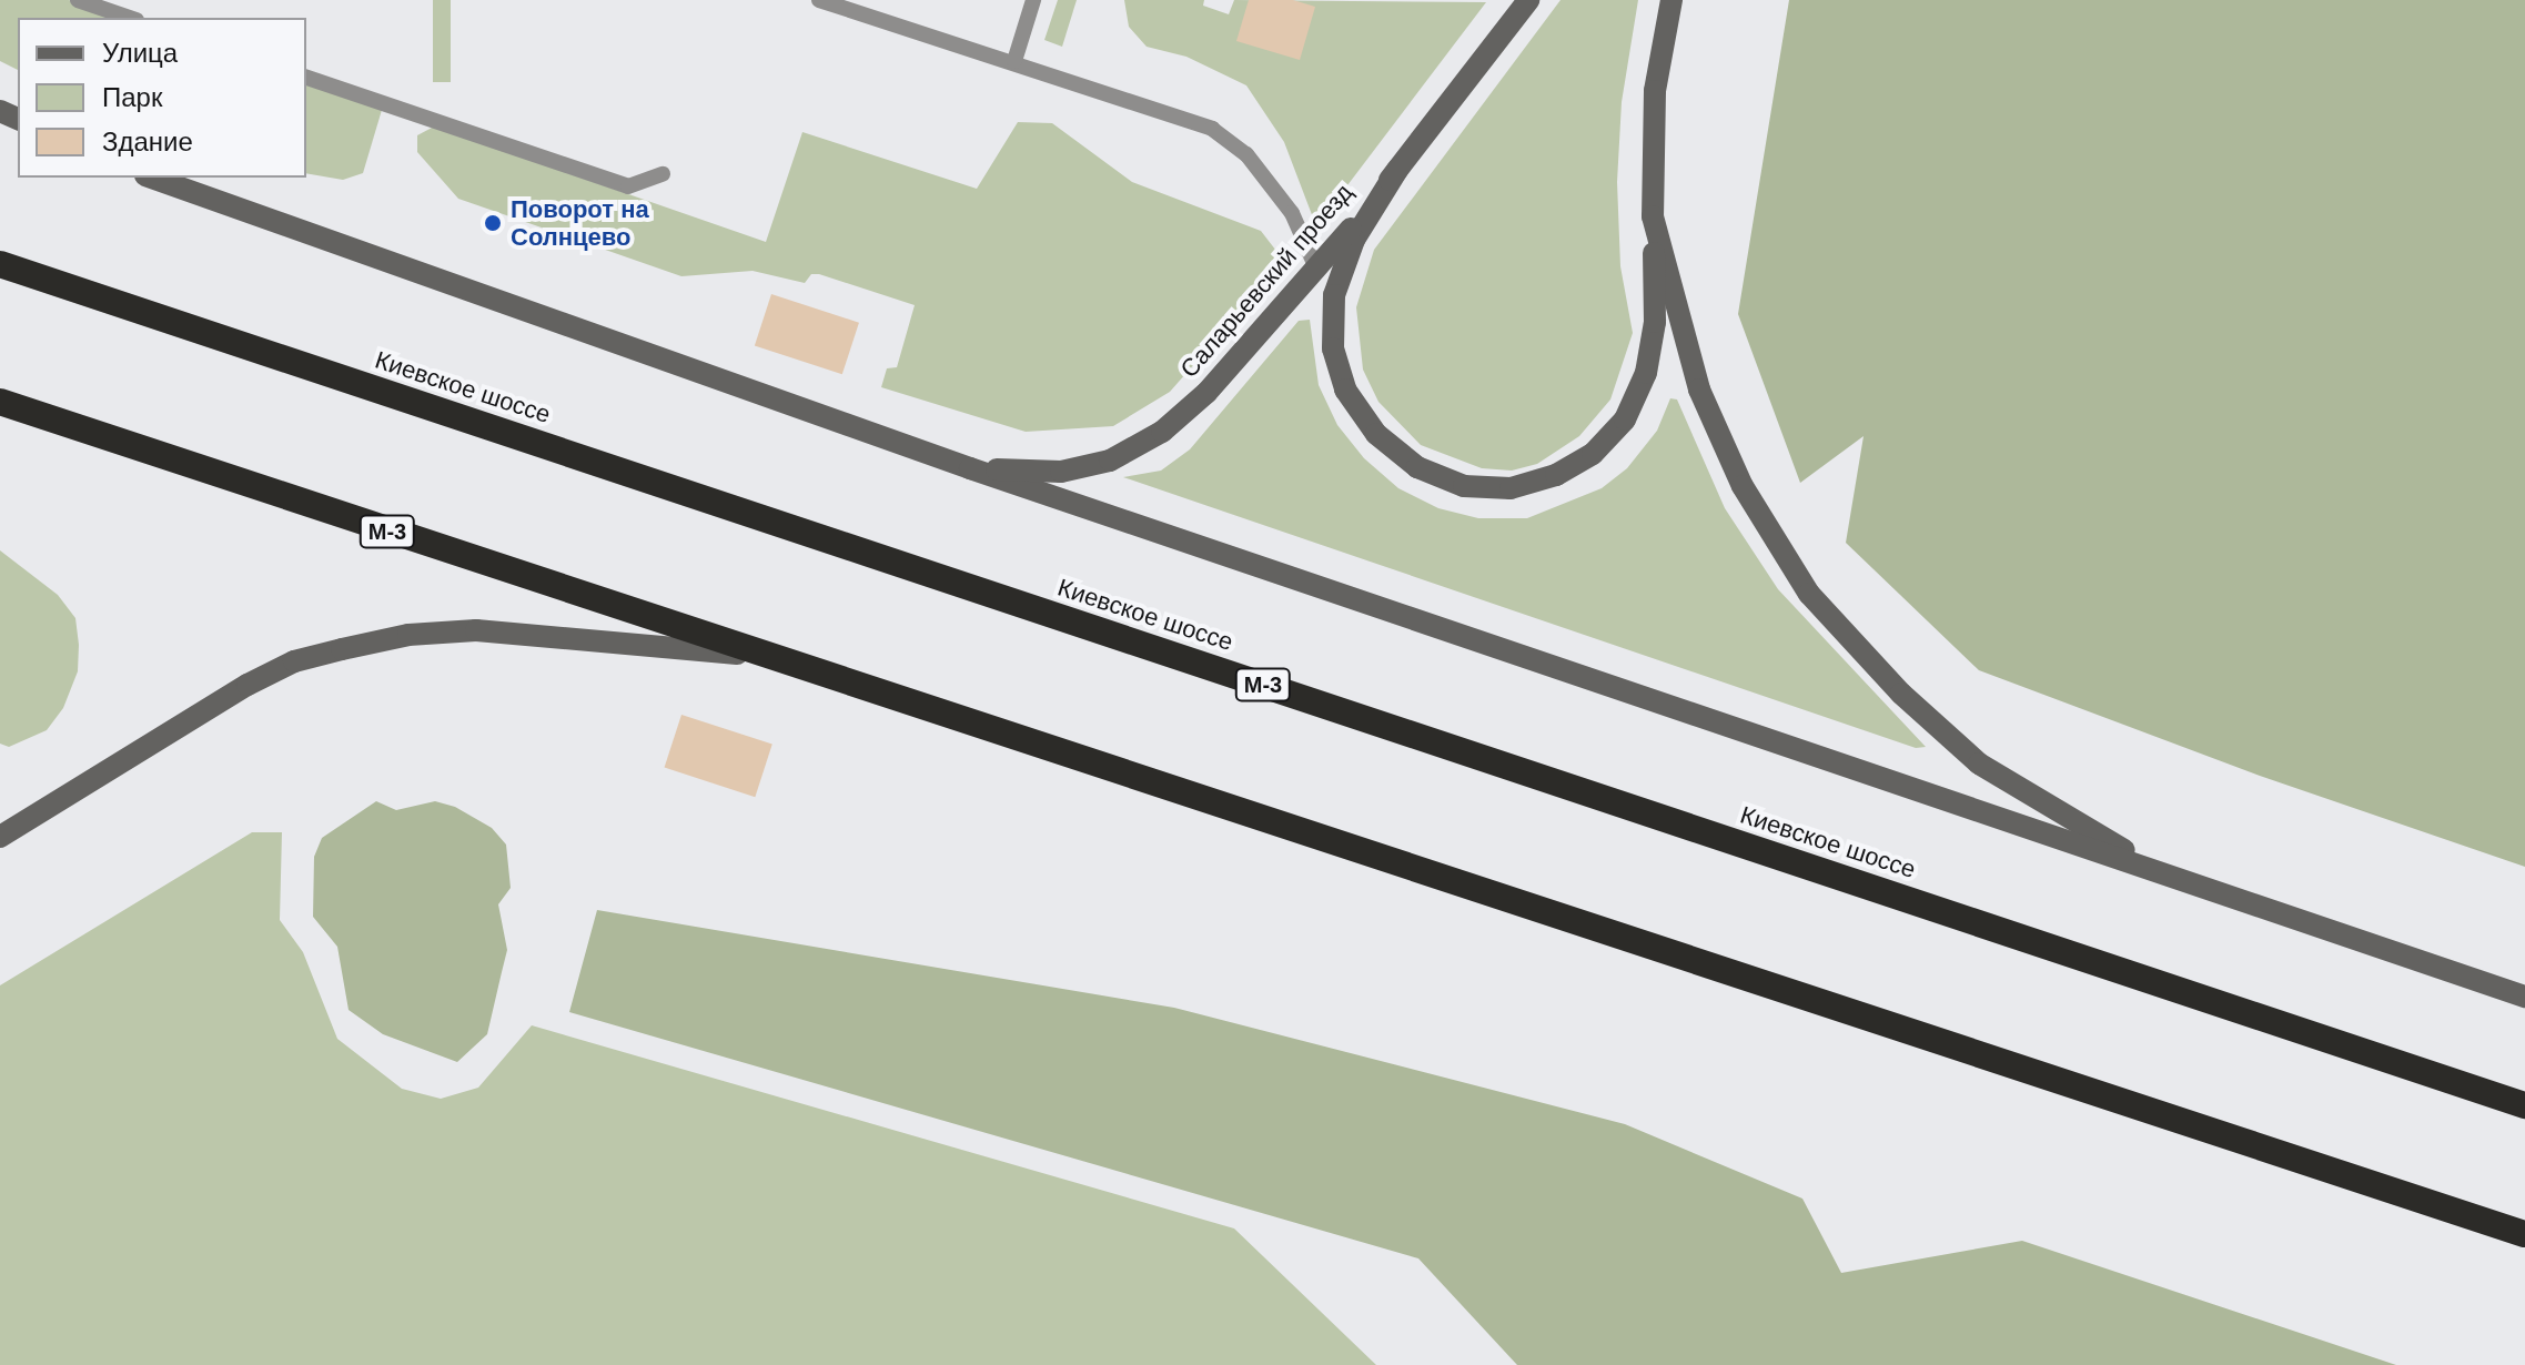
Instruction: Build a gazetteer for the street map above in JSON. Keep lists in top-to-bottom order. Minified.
{"streets":{"highway":["Киевское шоссе","М-3"],"main road":["Саларьевский проезд"]},"places":["Поворот на Солнцево"],"legend":["Улица","Парк","Здание"]}
